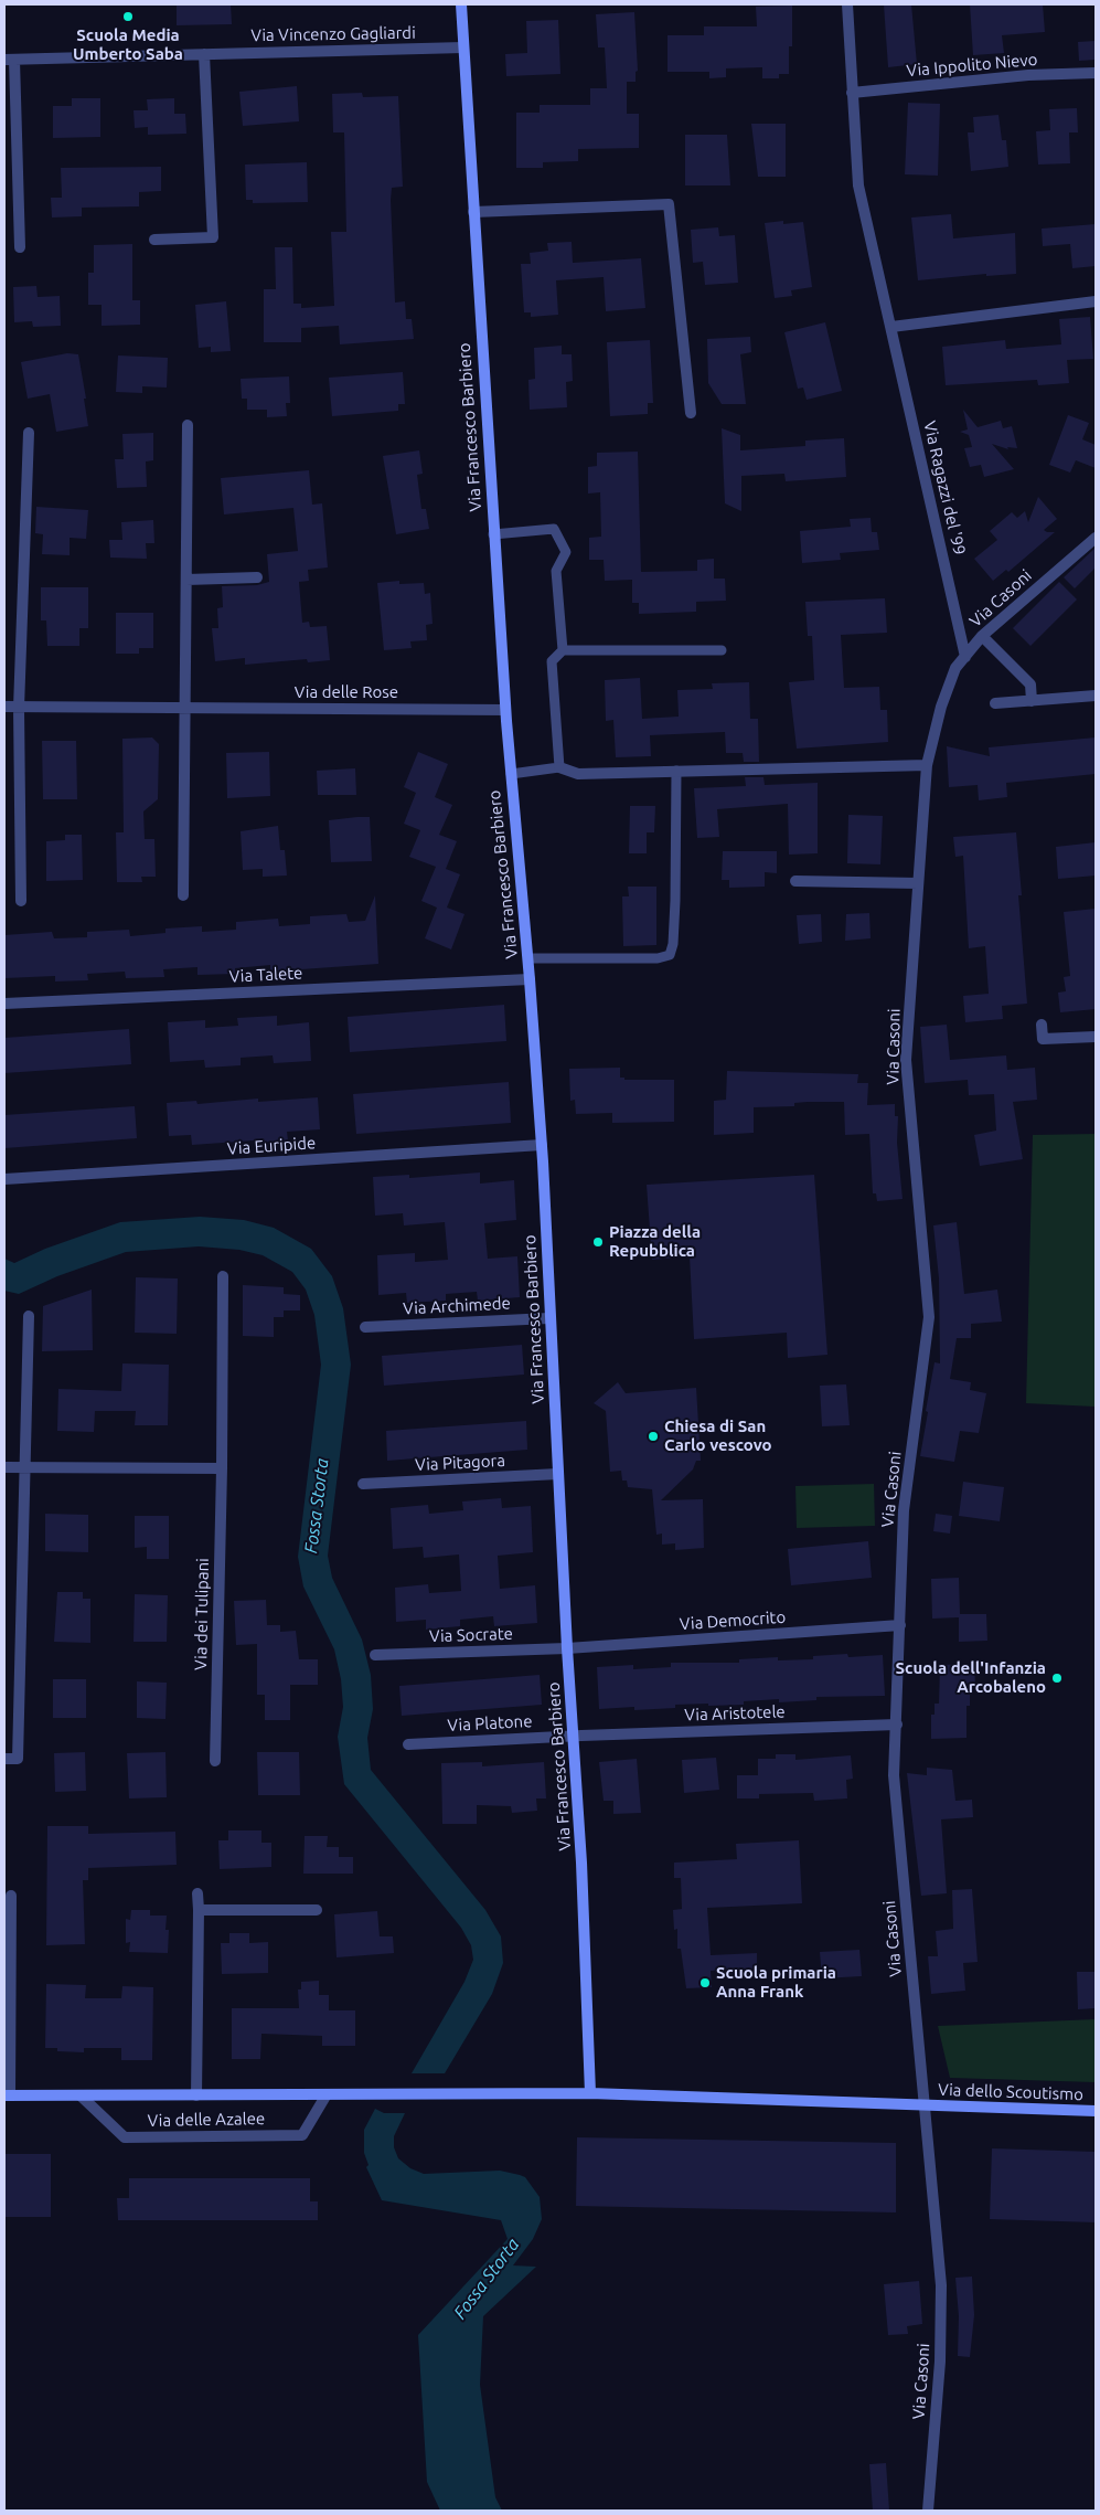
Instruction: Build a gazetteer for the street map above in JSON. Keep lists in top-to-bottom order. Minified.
{"streets":{"street":["Via Vincenzo Gagliardi","Via Ippolito Nievo","Via Francesco Barbiero","Via Ragazzi del '99","Via Casoni","Via delle Rose","Via Talete","Via Euripide","Via Archimede","Via Pitagora","Via dei Tulipani","Via Democrito","Via Socrate","Via Aristotele","Via Platone","Via dello Scoutismo","Via delle Azalee"]},"crossings":[["Via Vincenzo Gagliardi","Via Francesco Barbiero"],["Via Ippolito Nievo","Via Ragazzi del '99"],["Via Francesco Barbiero","Via delle Rose"],["Via Francesco Barbiero","Via Talete"],["Via Francesco Barbiero","Via Euripide"],["Via Francesco Barbiero","Via Archimede"],["Via Francesco Barbiero","Via Pitagora"],["Via Francesco Barbiero","Via Democrito"],["Via Francesco Barbiero","Via Socrate"],["Via Francesco Barbiero","Via Aristotele"],["Via Francesco Barbiero","Via Platone"],["Via Francesco Barbiero","Via delle Azalee"],["Via Ragazzi del '99","Via Casoni"],["Via Casoni","Via Democrito"],["Via Casoni","Via Aristotele"],["Via Casoni","Via dello Scoutismo"],["Via Democrito","Via Socrate"],["Via Aristotele","Via Platone"]],"water":["Fossa Storta"],"places":["Scuola Media Umberto Saba","Piazza della Repubblica","Chiesa di San Carlo vescovo","Scuola dell'Infanzia Arcobaleno","Scuola primaria Anna Frank"]}
